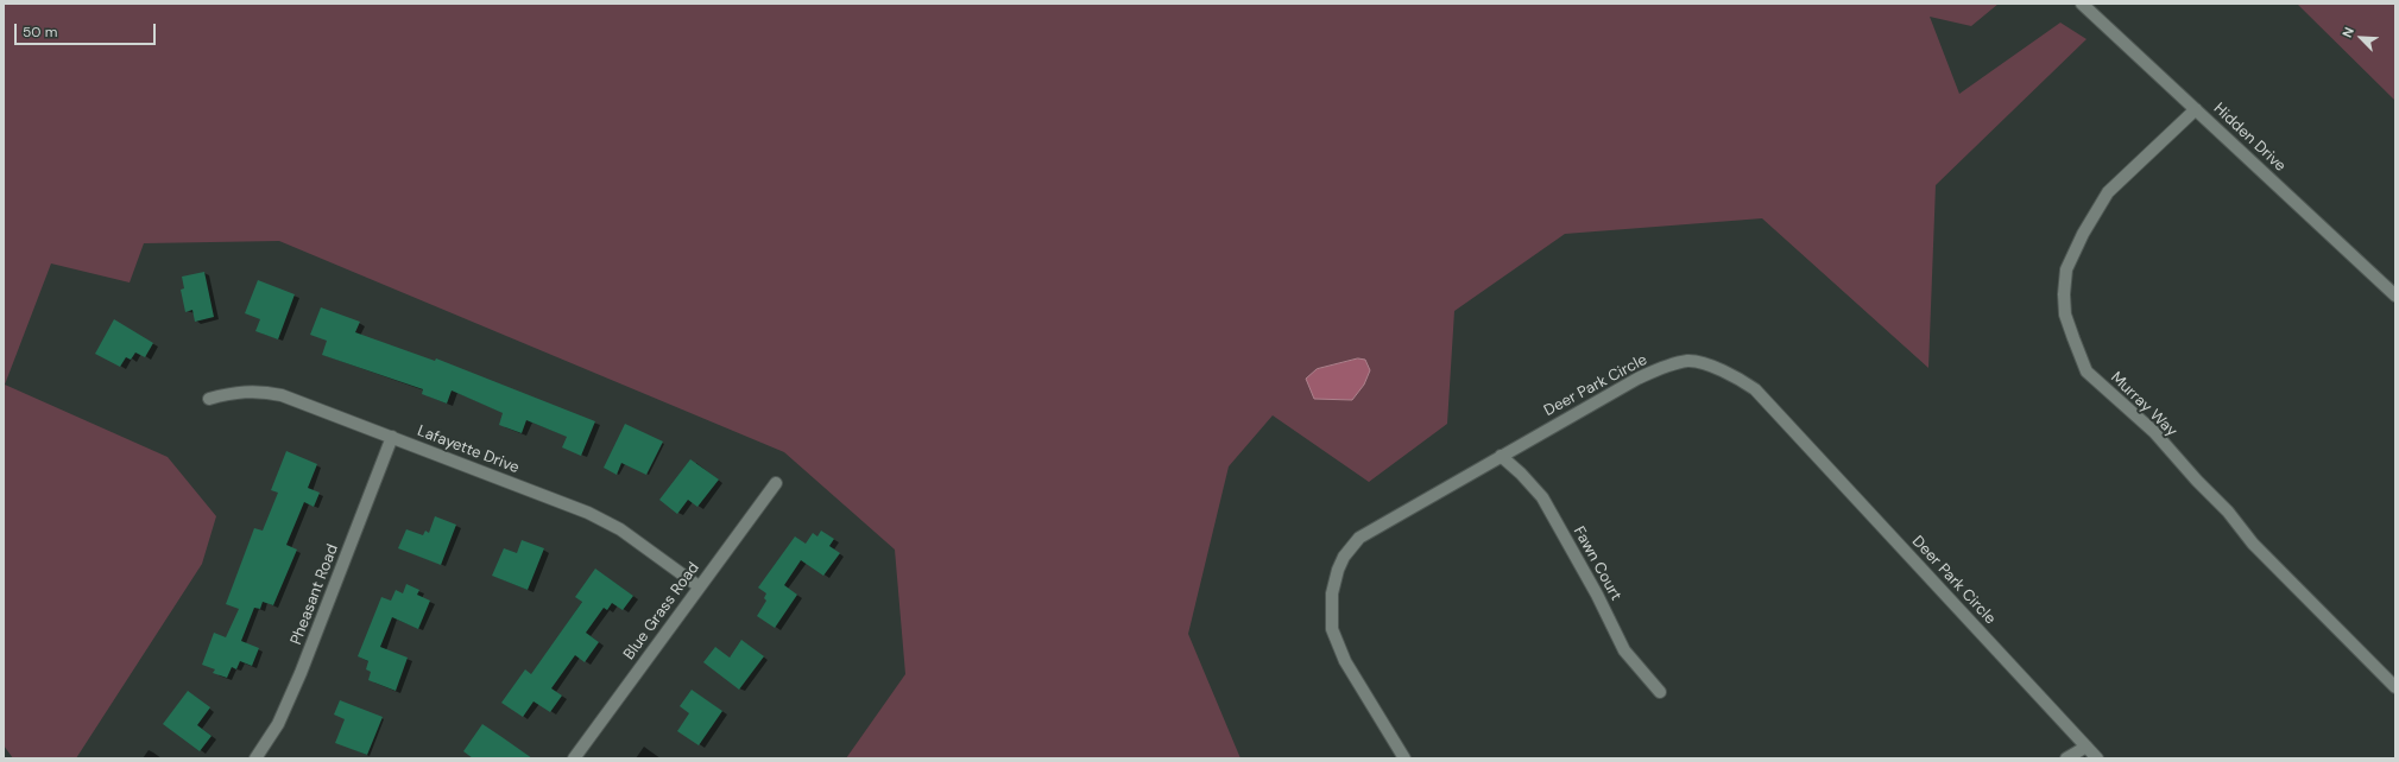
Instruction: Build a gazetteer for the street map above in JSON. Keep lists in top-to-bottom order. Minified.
{"streets":{"street":["Hidden Drive","Deer Park Circle","Murray Way","Lafayette Drive","Fawn Court","Pheasant Road","Blue Grass Road"]},"crossings":[["Hidden Drive","Murray Way"],["Deer Park Circle","Fawn Court"],["Lafayette Drive","Pheasant Road"],["Lafayette Drive","Blue Grass Road"]],"scale_bar":"50 m","north":"top left"}
